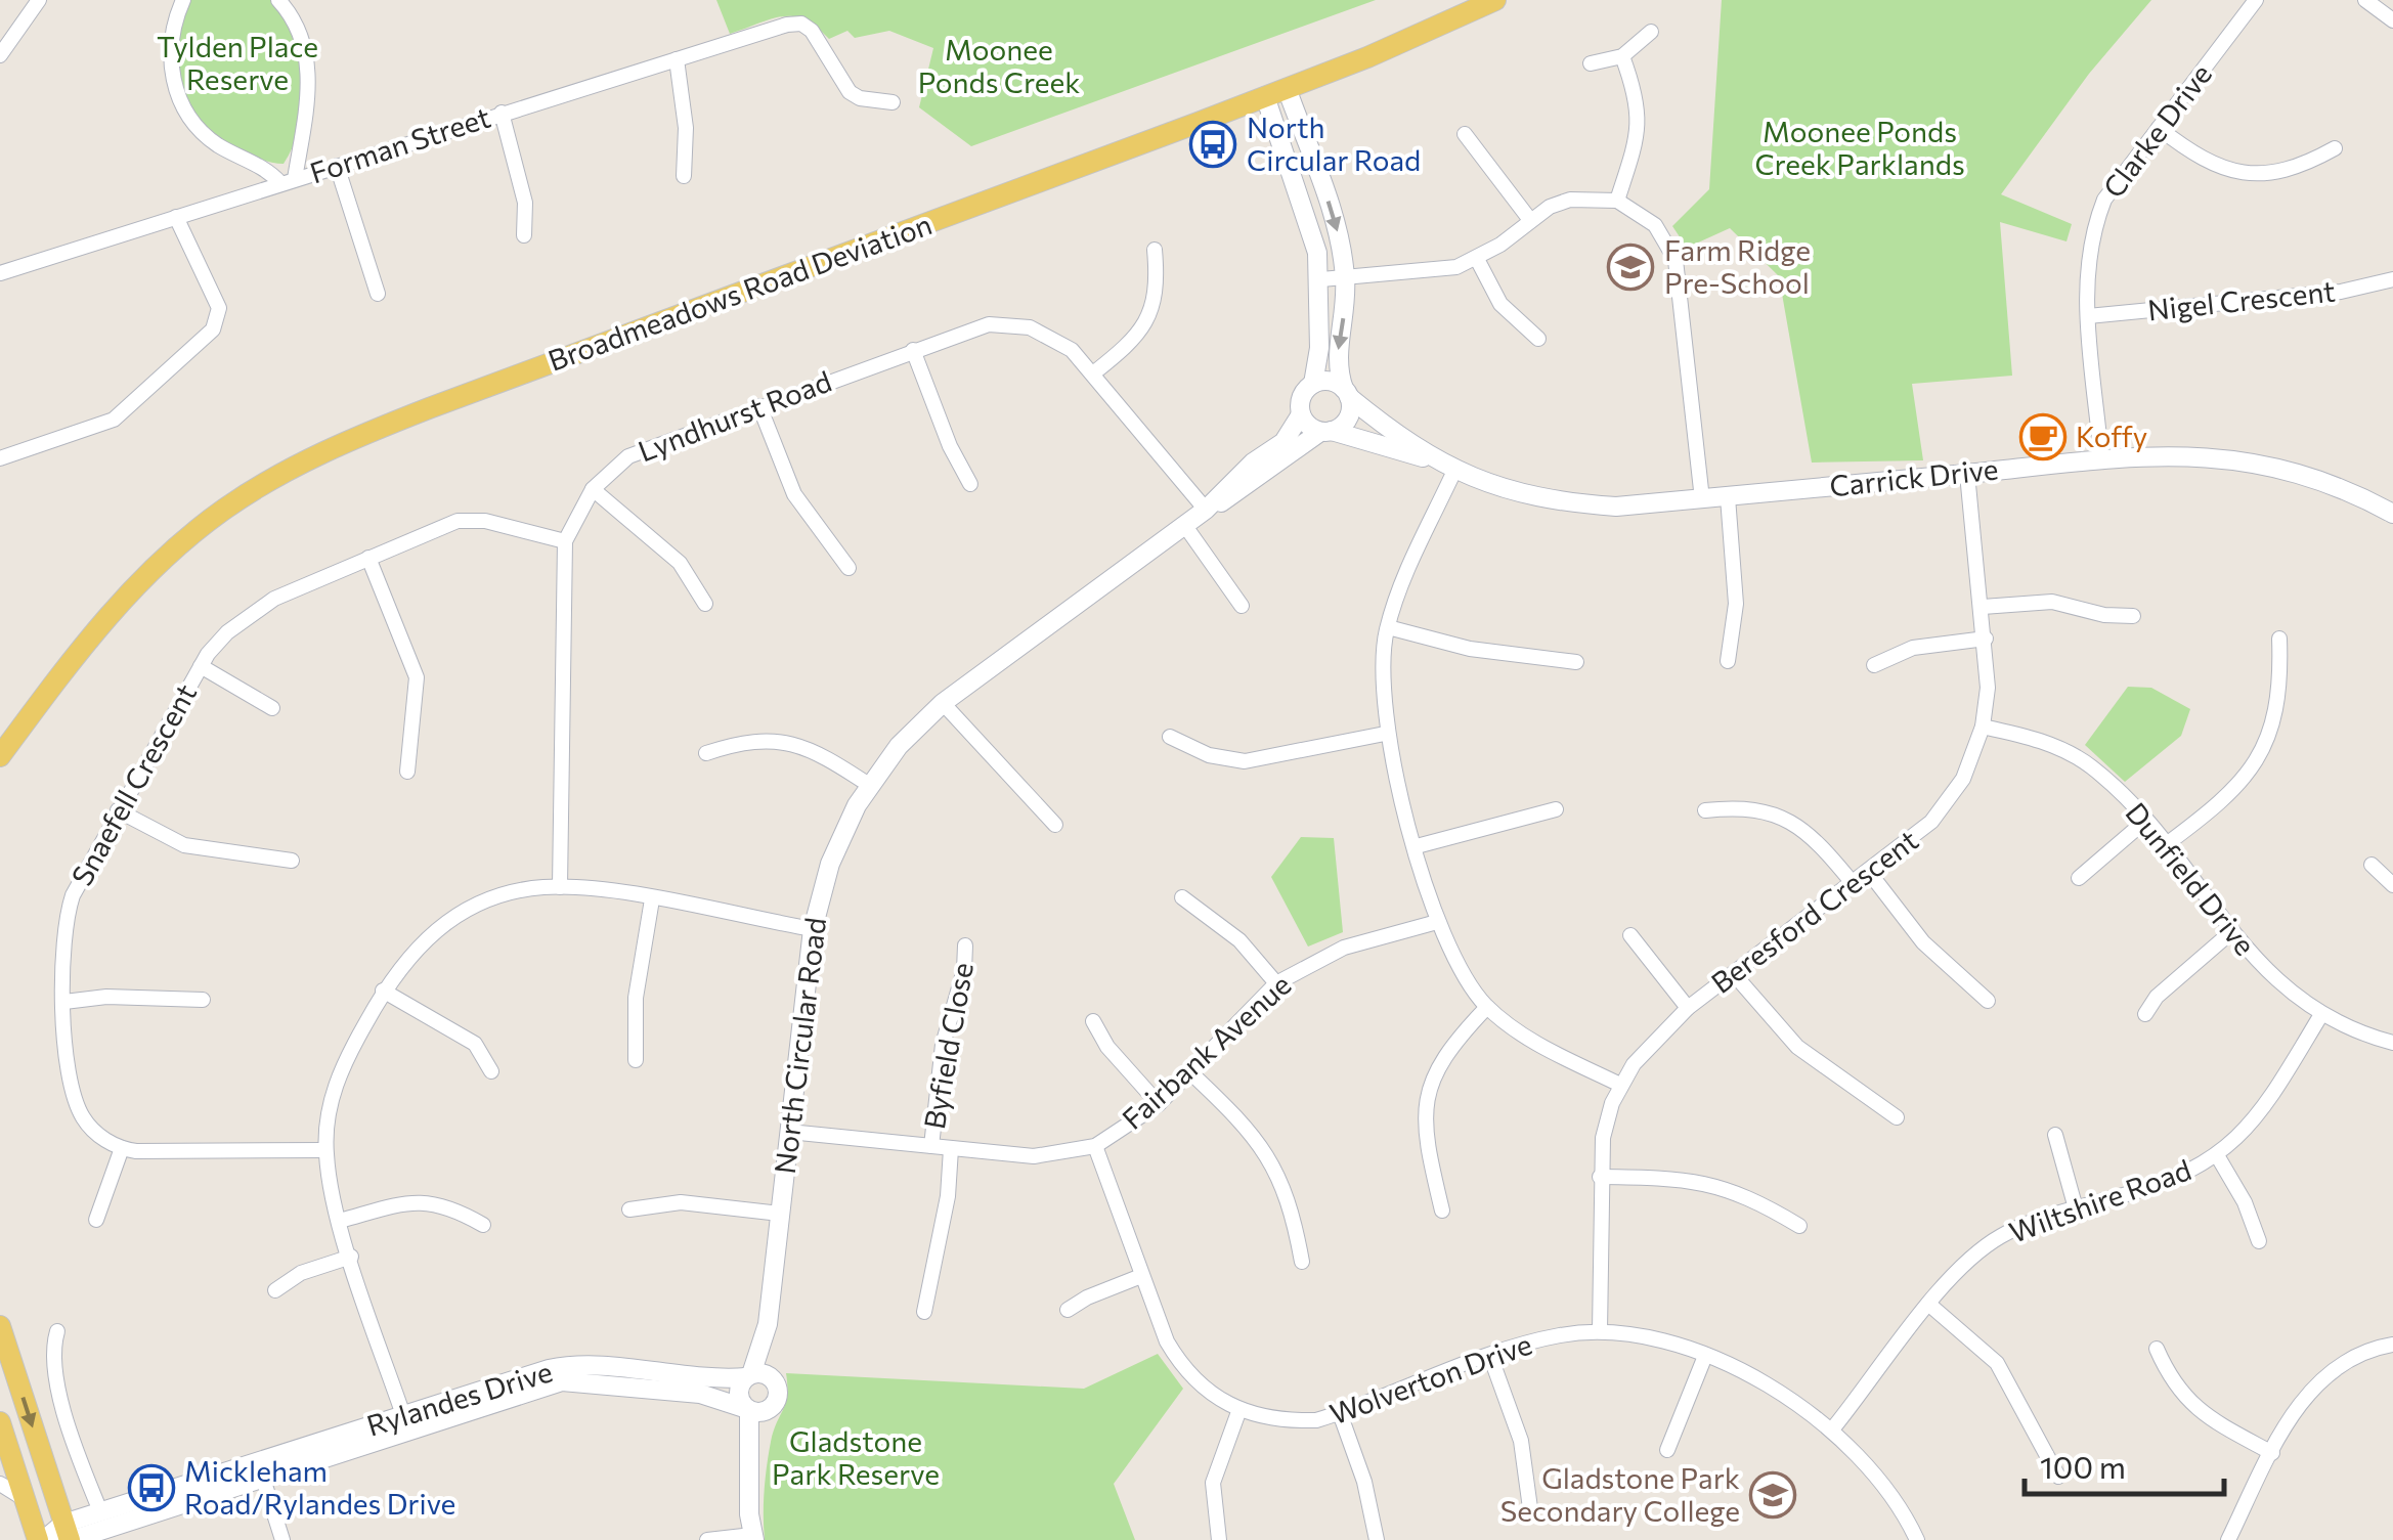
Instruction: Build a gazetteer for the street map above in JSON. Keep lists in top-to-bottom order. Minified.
{"streets":{"main road":["Broadmeadows Road Deviation"],"street":["Clarke Drive","Forman Street","Nigel Crescent","Lyndhurst Road","Carrick Drive","Snaefell Crescent","Dunfield Drive","Beresford Crescent","North Circular Road","Byfield Close","Fairbank Avenue","Wiltshire Road","Wolverton Drive","Rylandes Drive"]},"crossings":[["Clarke Drive","Nigel Crescent"],["Clarke Drive","Carrick Drive"],["Lyndhurst Road","Snaefell Crescent"],["Lyndhurst Road","North Circular Road"],["Carrick Drive","Beresford Crescent"],["Carrick Drive","North Circular Road"],["Dunfield Drive","Beresford Crescent"],["Dunfield Drive","Wiltshire Road"],["Beresford Crescent","Wolverton Drive"],["North Circular Road","Fairbank Avenue"],["North Circular Road","Rylandes Drive"],["Byfield Close","Fairbank Avenue"],["Fairbank Avenue","Wolverton Drive"],["Wiltshire Road","Wolverton Drive"]],"parks":["Tylden Place Reserve","Moonee Ponds Creek","Moonee Ponds Creek Parklands","Gladstone Park Reserve"],"places":{"bus stop":["North Circular Road","Mickleham Road/Rylandes Drive"],"school or university":["Farm Ridge Pre-School","Gladstone Park Secondary College"],"cafe":["Koffy"]},"scale_bar":"100 m"}
